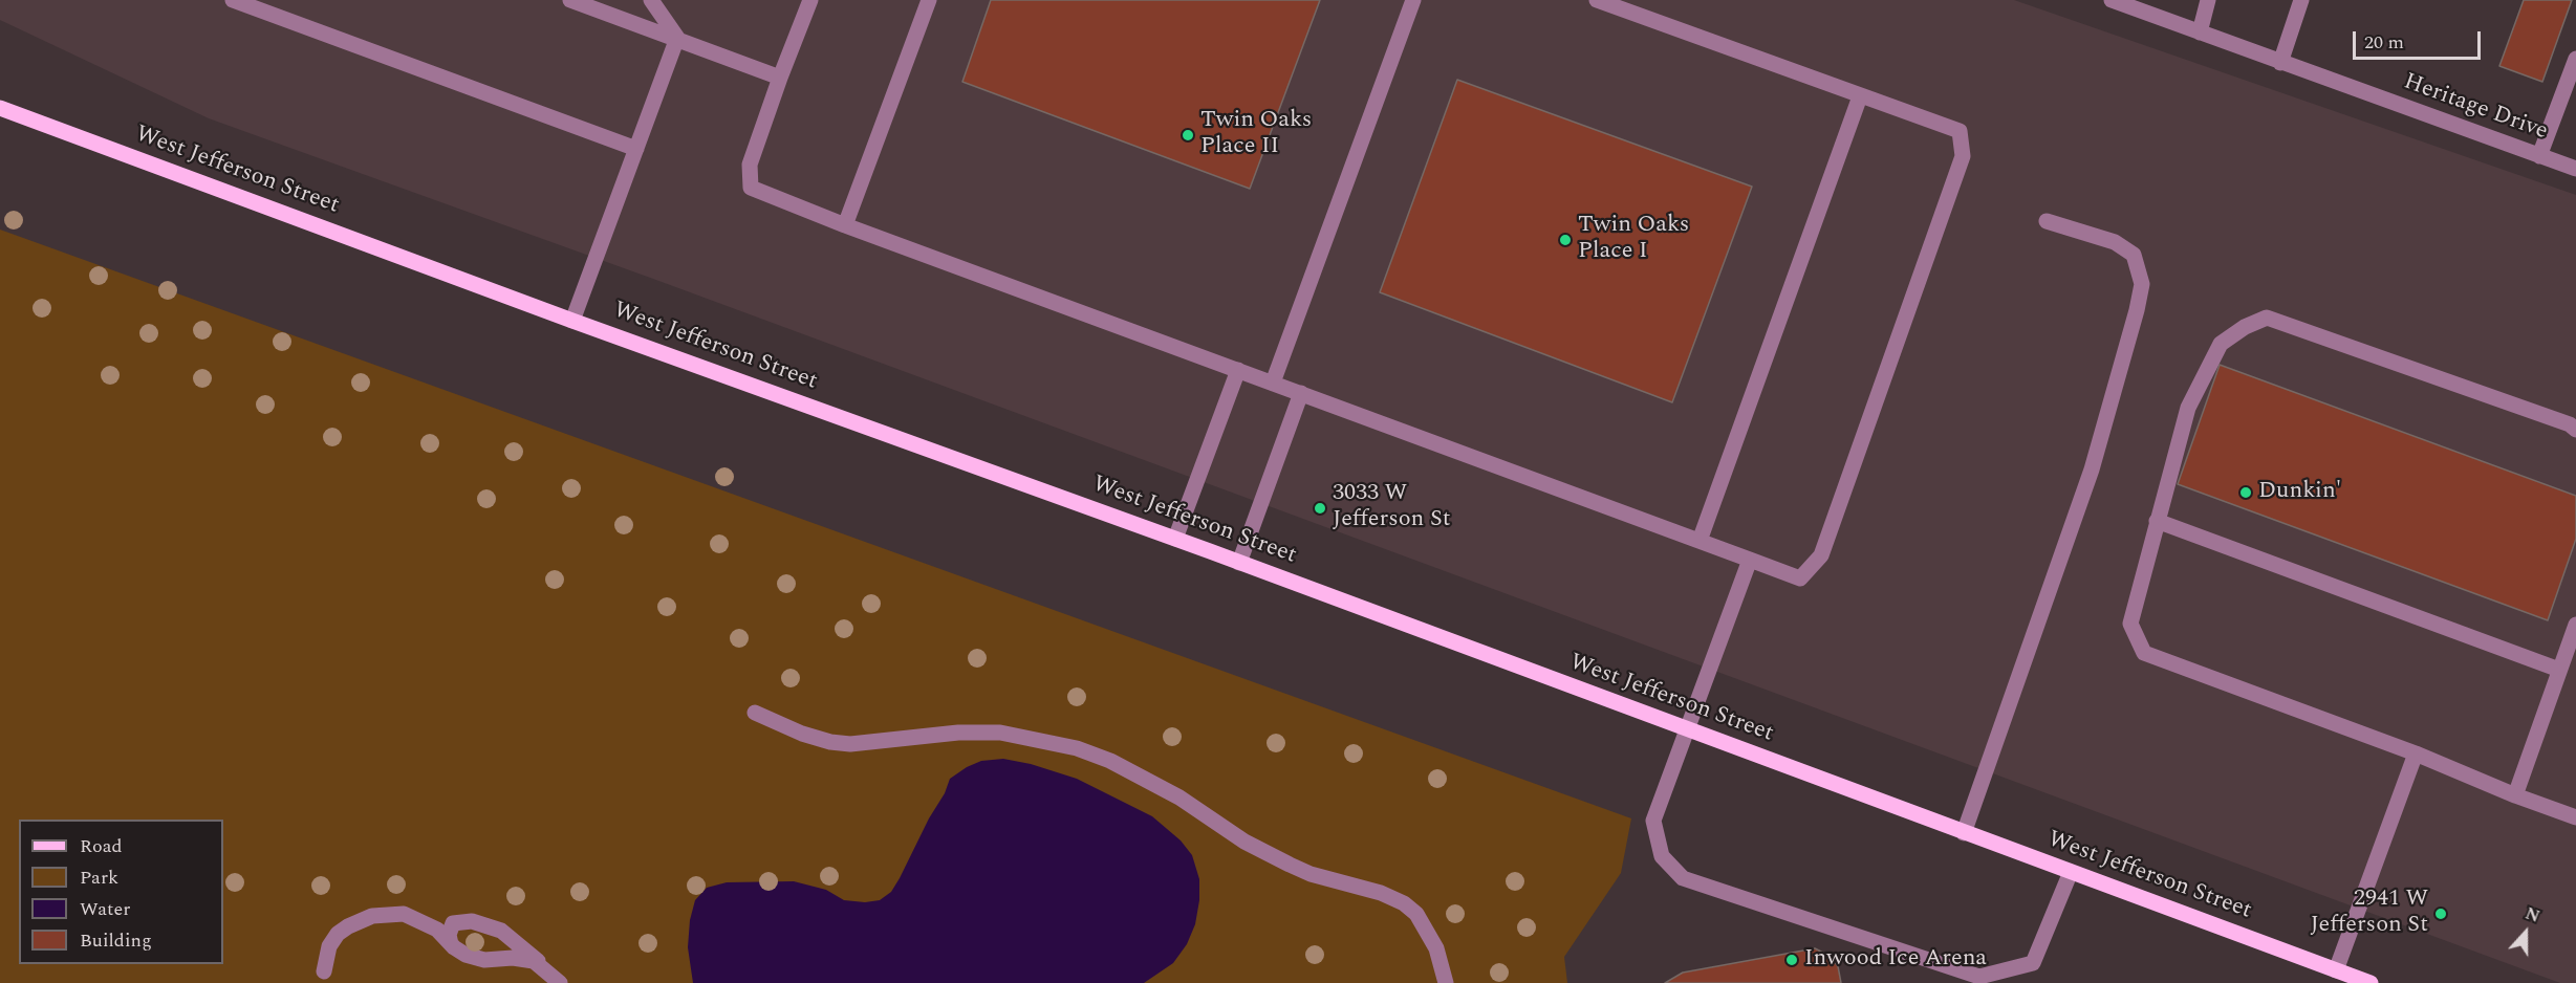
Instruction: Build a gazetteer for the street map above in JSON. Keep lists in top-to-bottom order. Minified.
{"streets":{"main road":["West Jefferson Street"],"street":["Heritage Drive"]},"places":["Twin Oaks Place II","Twin Oaks Place I","Dunkin'","3033 W Jefferson St","2941 W Jefferson St","Inwood Ice Arena"],"legend":["Road","Park","Water","Building"],"scale_bar":"20 m","north":"top"}
